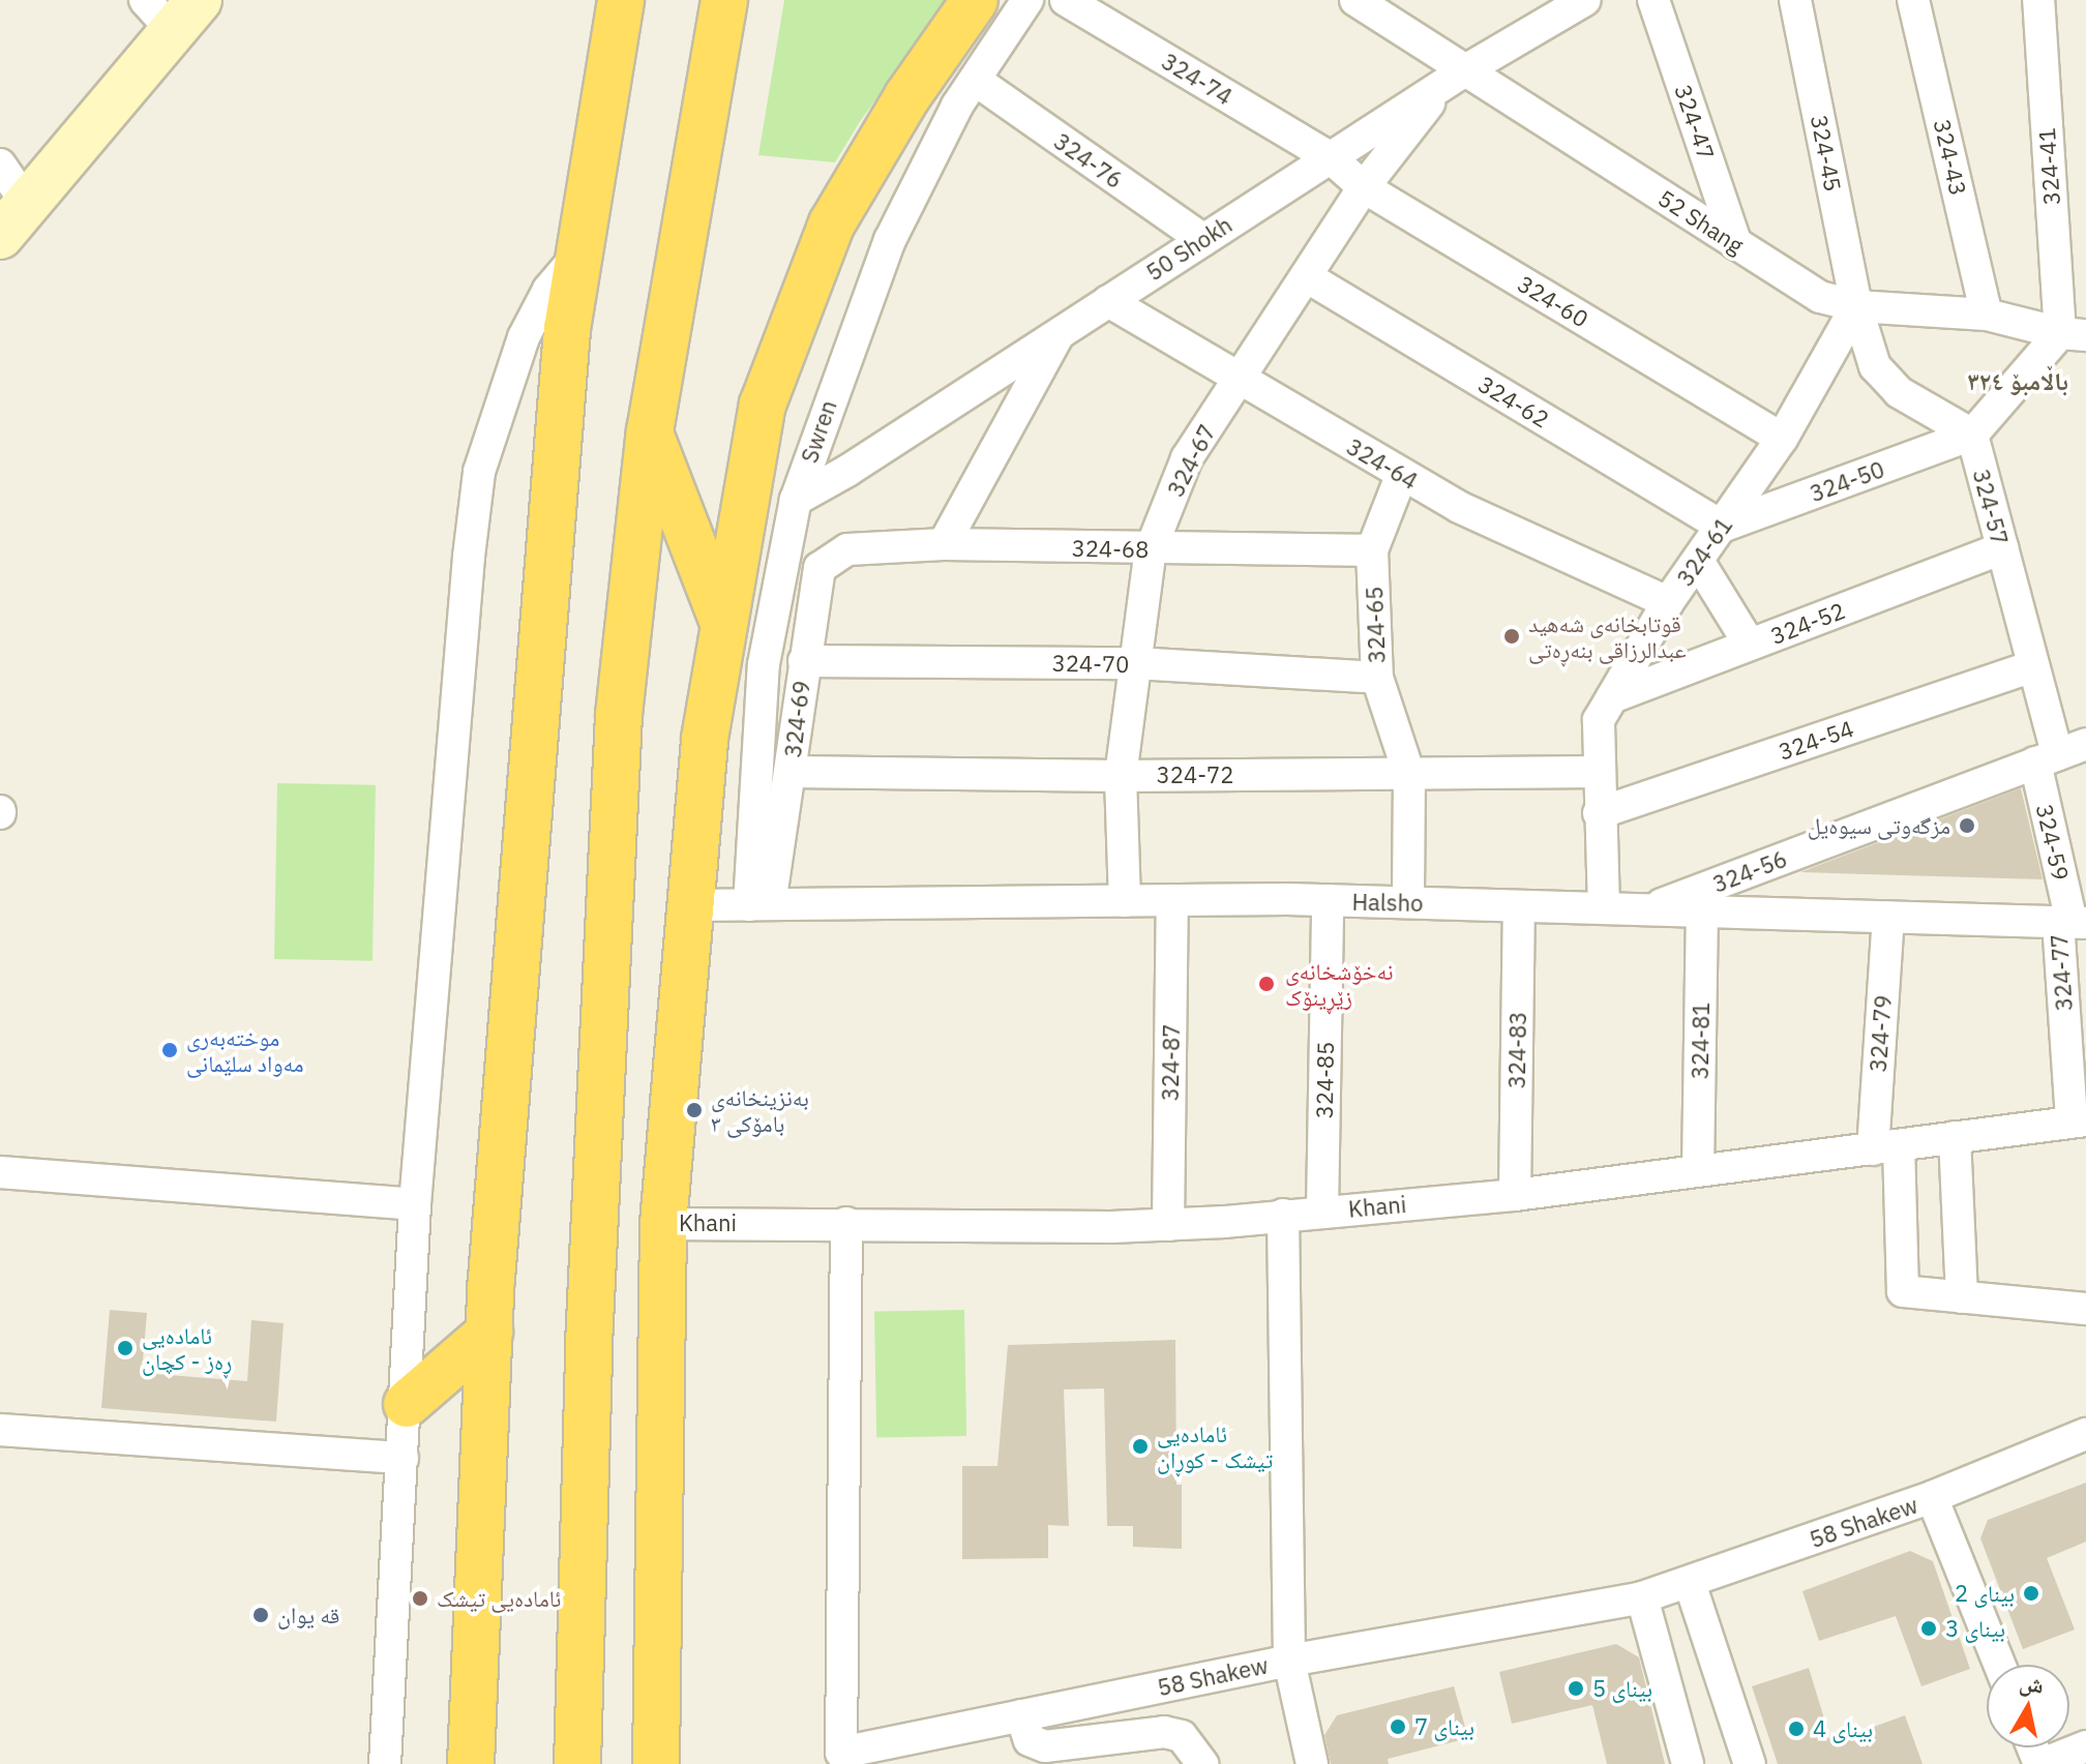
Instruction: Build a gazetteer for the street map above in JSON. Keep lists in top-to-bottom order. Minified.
{"streets":{"street":["324-74","324-47","324-45","324-43","324-76","324-41","52 Shang","50 Shokh","324-60","324-62","Swren","324-67","324-64","324-50","324-57","324-68","324-61","324-52","324-65","324-70","324-69","324-54","324-72","324-59","324-56","Halsho","324-77","324-79","324-81","324-83","324-87","324-85","Khani","58 Shakew"]},"crossings":[["324-74","50 Shokh"],["324-74","324-60"],["324-47","52 Shang"],["324-45","52 Shang"],["324-45","324-61"],["324-43","52 Shang"],["324-76","50 Shokh"],["324-76","Swren"],["324-41","52 Shang"],["52 Shang","50 Shokh"],["52 Shang","324-67"],["52 Shang","324-61"],["50 Shokh","324-60"],["50 Shokh","Swren"],["50 Shokh","324-67"],["50 Shokh","324-64"],["324-60","324-67"],["324-60","324-61"],["324-62","324-67"],["324-62","324-50"],["324-62","324-61"],["Swren","324-69"],["Swren","Halsho"],["324-67","324-64"],["324-67","324-68"],["324-67","324-70"],["324-67","324-72"],["324-67","Halsho"],["324-64","324-61"],["324-64","324-65"],["324-50","324-57"],["324-50","324-61"],["324-57","324-52"],["324-57","324-54"],["324-57","324-59"],["324-57","324-56"],["324-68","324-65"],["324-68","324-69"],["324-61","324-52"],["324-61","324-54"],["324-61","324-72"],["324-61","Halsho"],["324-65","324-70"],["324-65","324-72"],["324-65","Halsho"],["324-70","324-69"],["324-69","324-72"],["324-69","Halsho"],["324-59","324-56"],["324-59","Halsho"],["324-59","324-77"],["324-56","Halsho"],["Halsho","324-77"],["Halsho","324-79"],["Halsho","324-81"],["Halsho","324-83"],["Halsho","324-87"],["Halsho","324-85"],["324-77","Khani"],["324-79","Khani"],["324-81","Khani"],["324-83","Khani"],["324-87","Khani"],["324-85","Khani"],["Khani","58 Shakew"]],"districts":["باڵامبۆ ٣٢٤"],"places":["قوتابخانەی شەهید عبدالرزاقی بنەڕەتی","مزگەوتی سیوەیل","نەخۆشخانەی زێڕینۆک","موختەبەری مەواد سلێمانی","بەنزینخانەی بامۆکی ٣","ئامادەیی ڕەز - کچان","ئامادەیی تیشک - کوڕان","بيناى 2","ئامادەیی تیشک","قه یوان","بيناى 3","بيناى 5","بيناى 7","بيناى 4"],"north":"top"}
